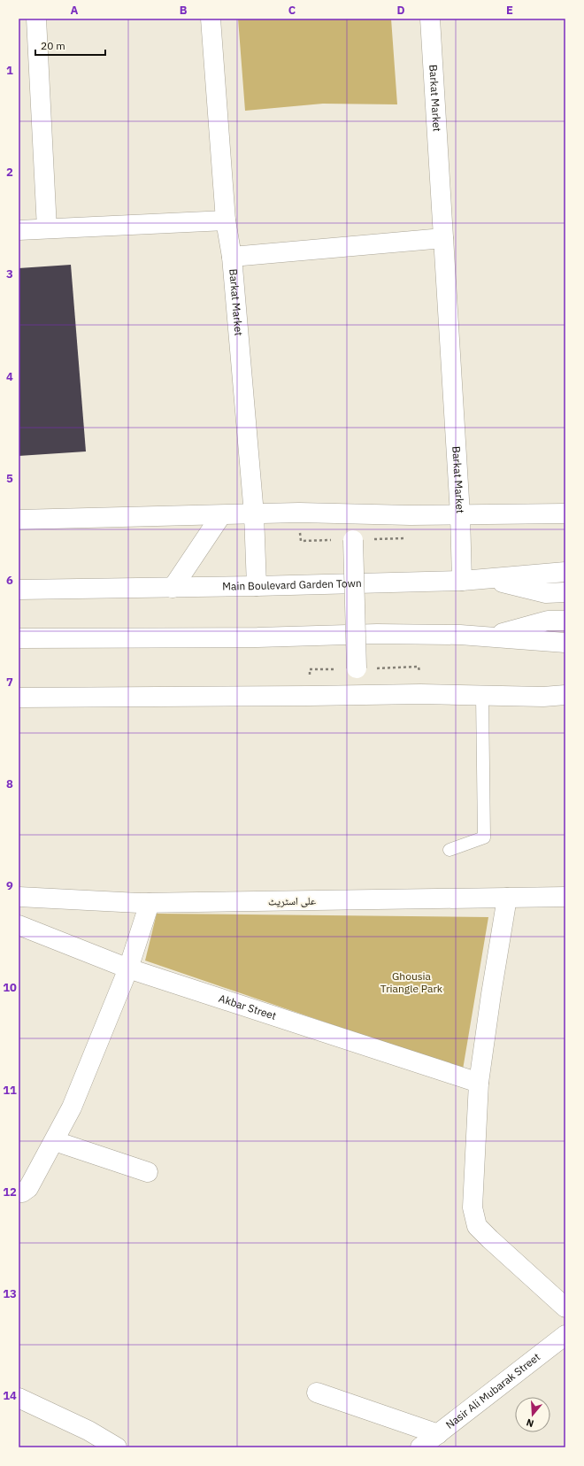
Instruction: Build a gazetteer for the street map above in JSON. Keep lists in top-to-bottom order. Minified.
{"streets":{"street":["Barkat Market","Main Boulevard Garden Town","علی اسٹریٹ","Akbar Street","Nasir Ali Mubarak Street"]},"crossings":[["Barkat Market","Main Boulevard Garden Town"]],"parks":["Ghousia Triangle Park"],"scale_bar":"20 m","north":"bottom","grid":{"columns":["A","B","C","D","E"],"rows":["1","2","3","4","5","6","7","8","9","10","11","12","13","14"]}}
